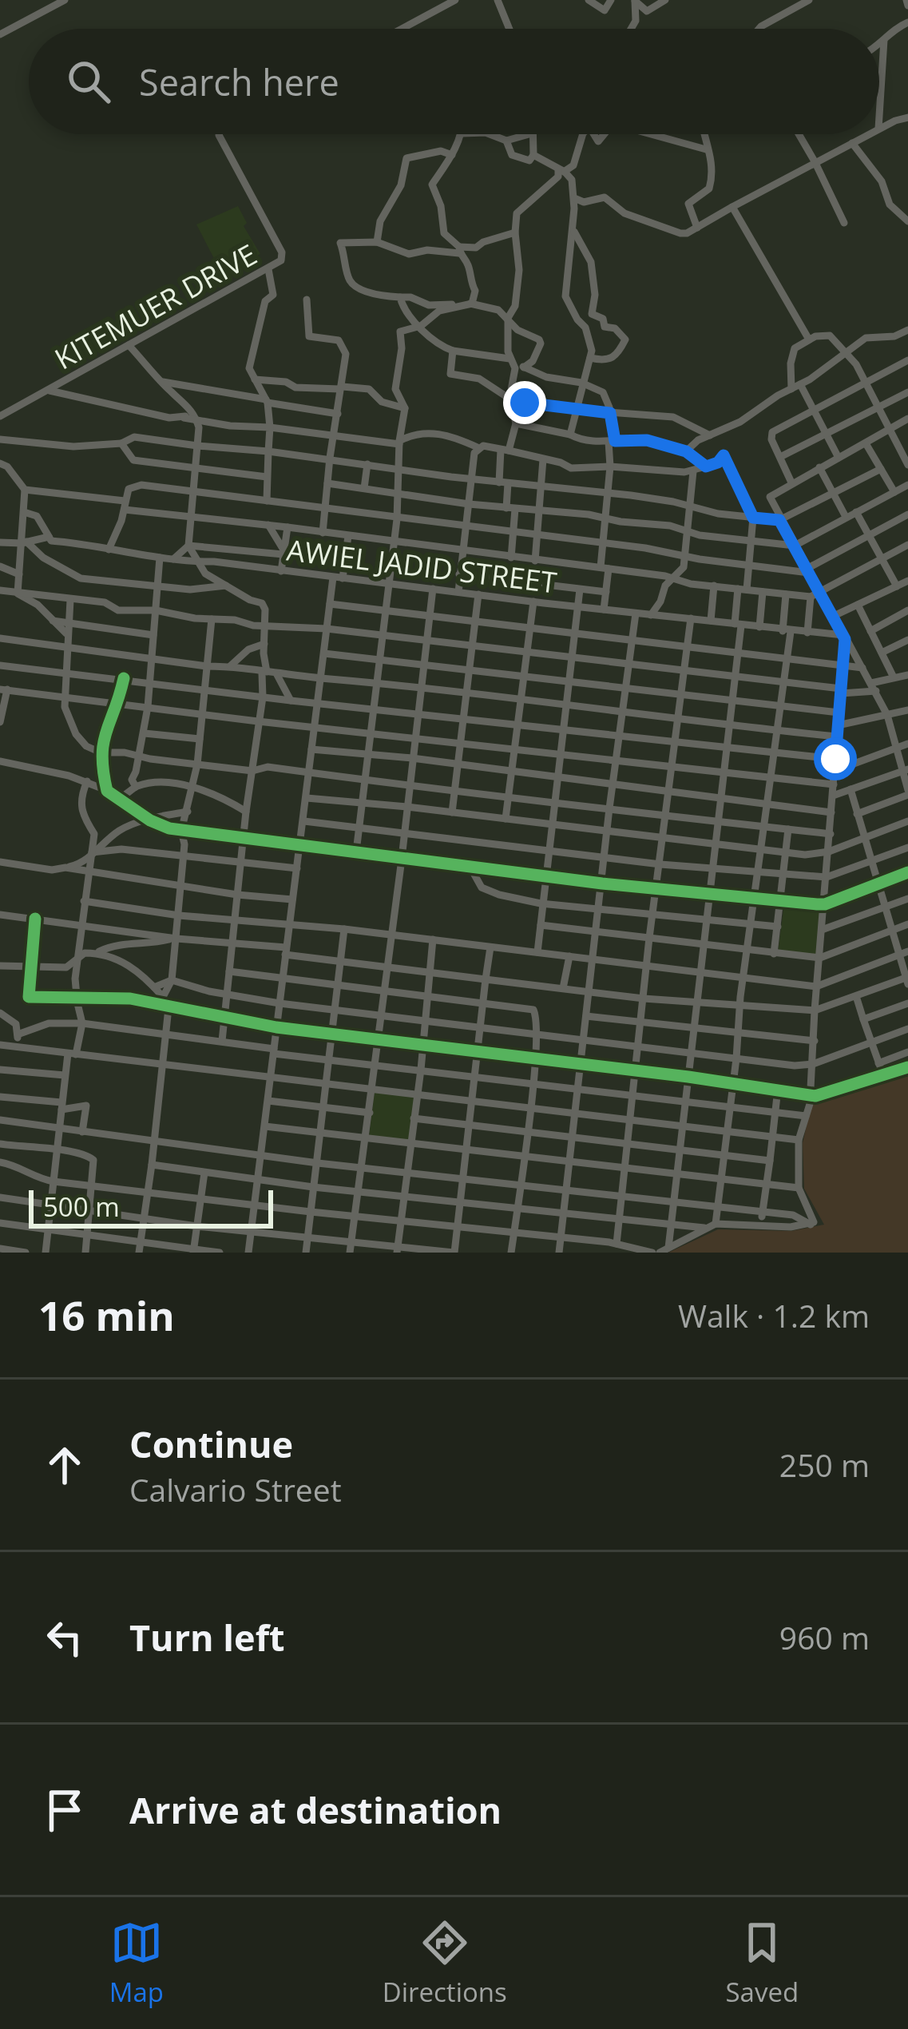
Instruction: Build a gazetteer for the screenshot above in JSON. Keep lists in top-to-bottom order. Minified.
{"streets":{"street":["KITEMUER DRIVE","AWIEL JADID STREET"]},"scale_bar":"500 m","page":{"search":"Search here","scale":"500 m","heading":["16 min","Walk · 1.2 km"],"list":[["Continue","Calvario Street","250 m"],["Turn left","960 m"],"Arrive at destination"],"nav":["Map","Directions","Saved"]}}
